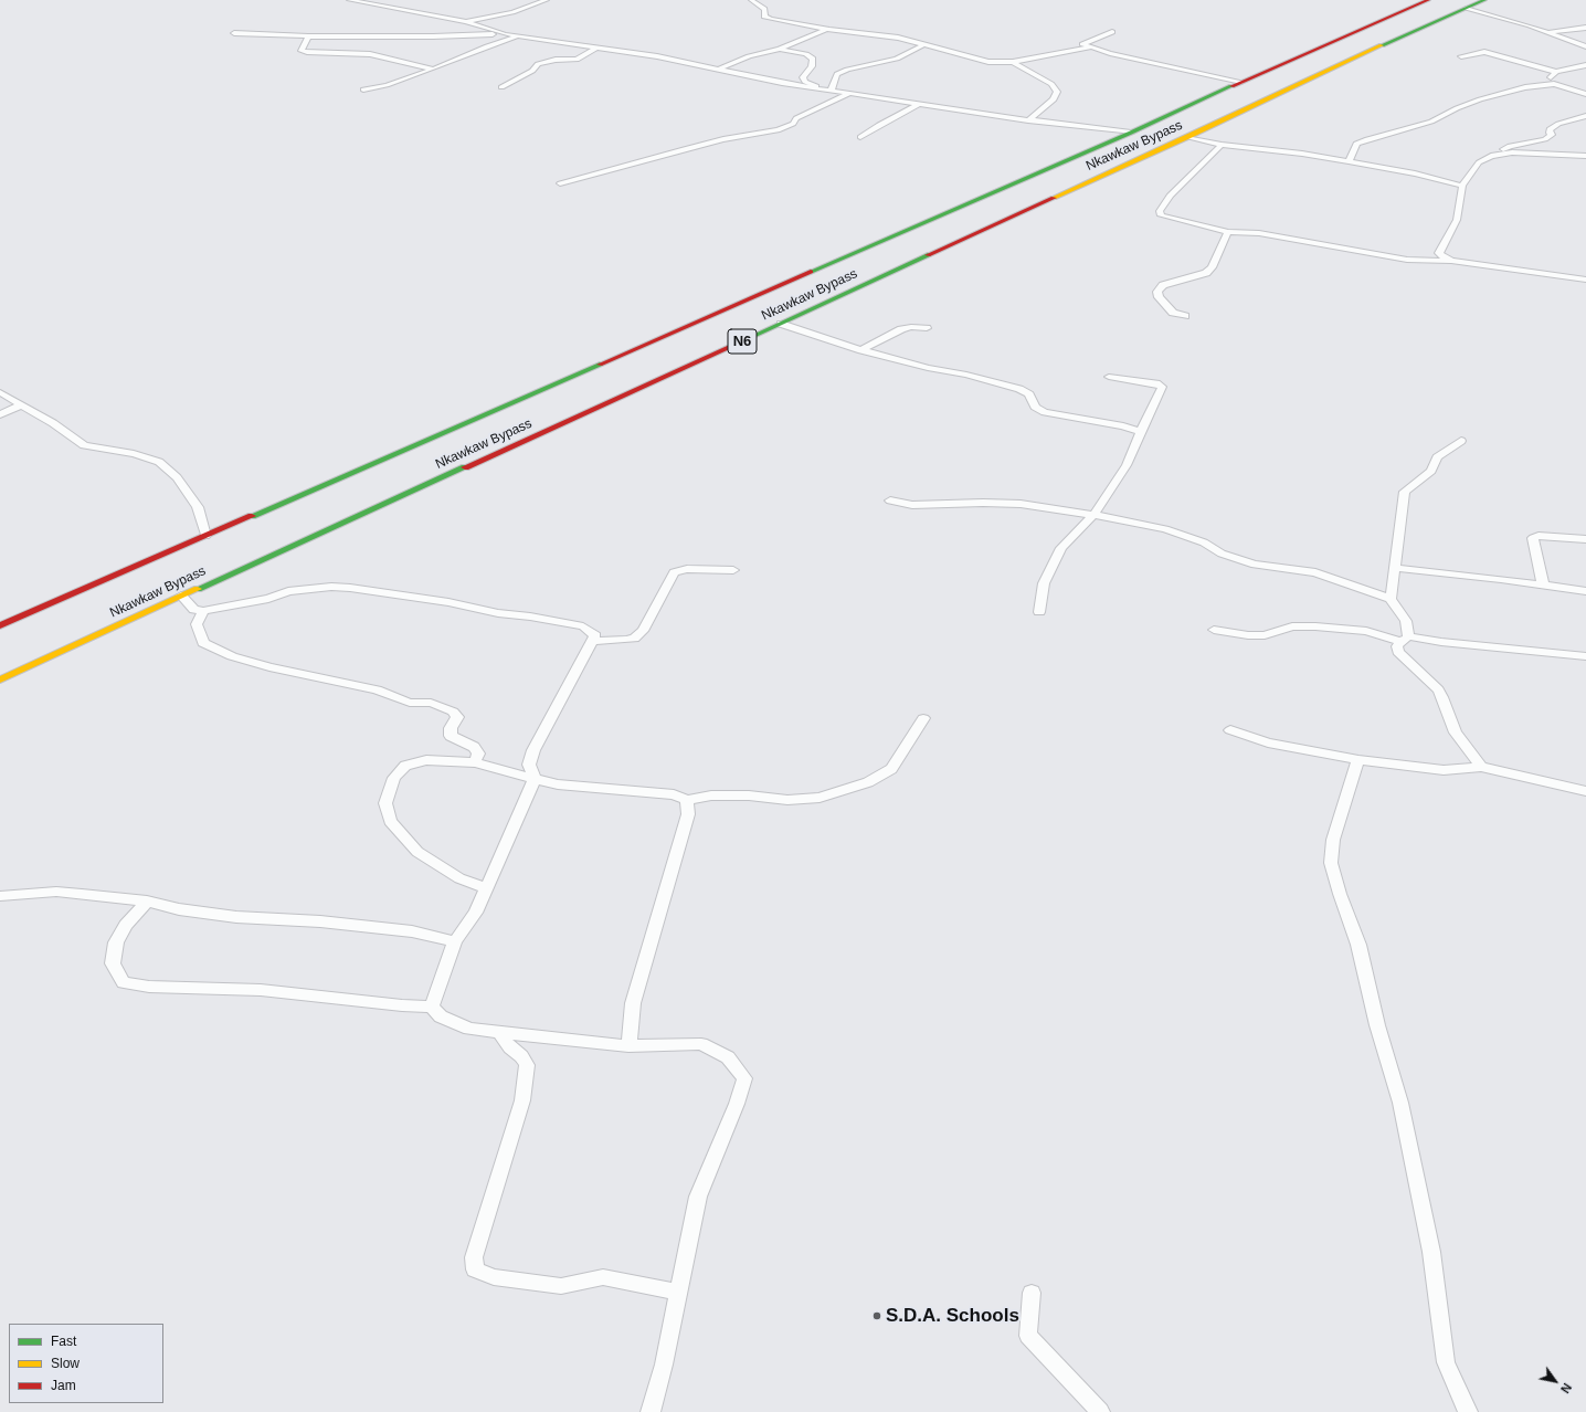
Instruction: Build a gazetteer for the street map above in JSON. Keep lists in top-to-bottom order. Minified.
{"streets":{"highway":["Nkawkaw Bypass","N6"]},"places":["S.D.A. Schools"],"legend":["Fast","Slow","Jam"],"north":"bottom right"}
